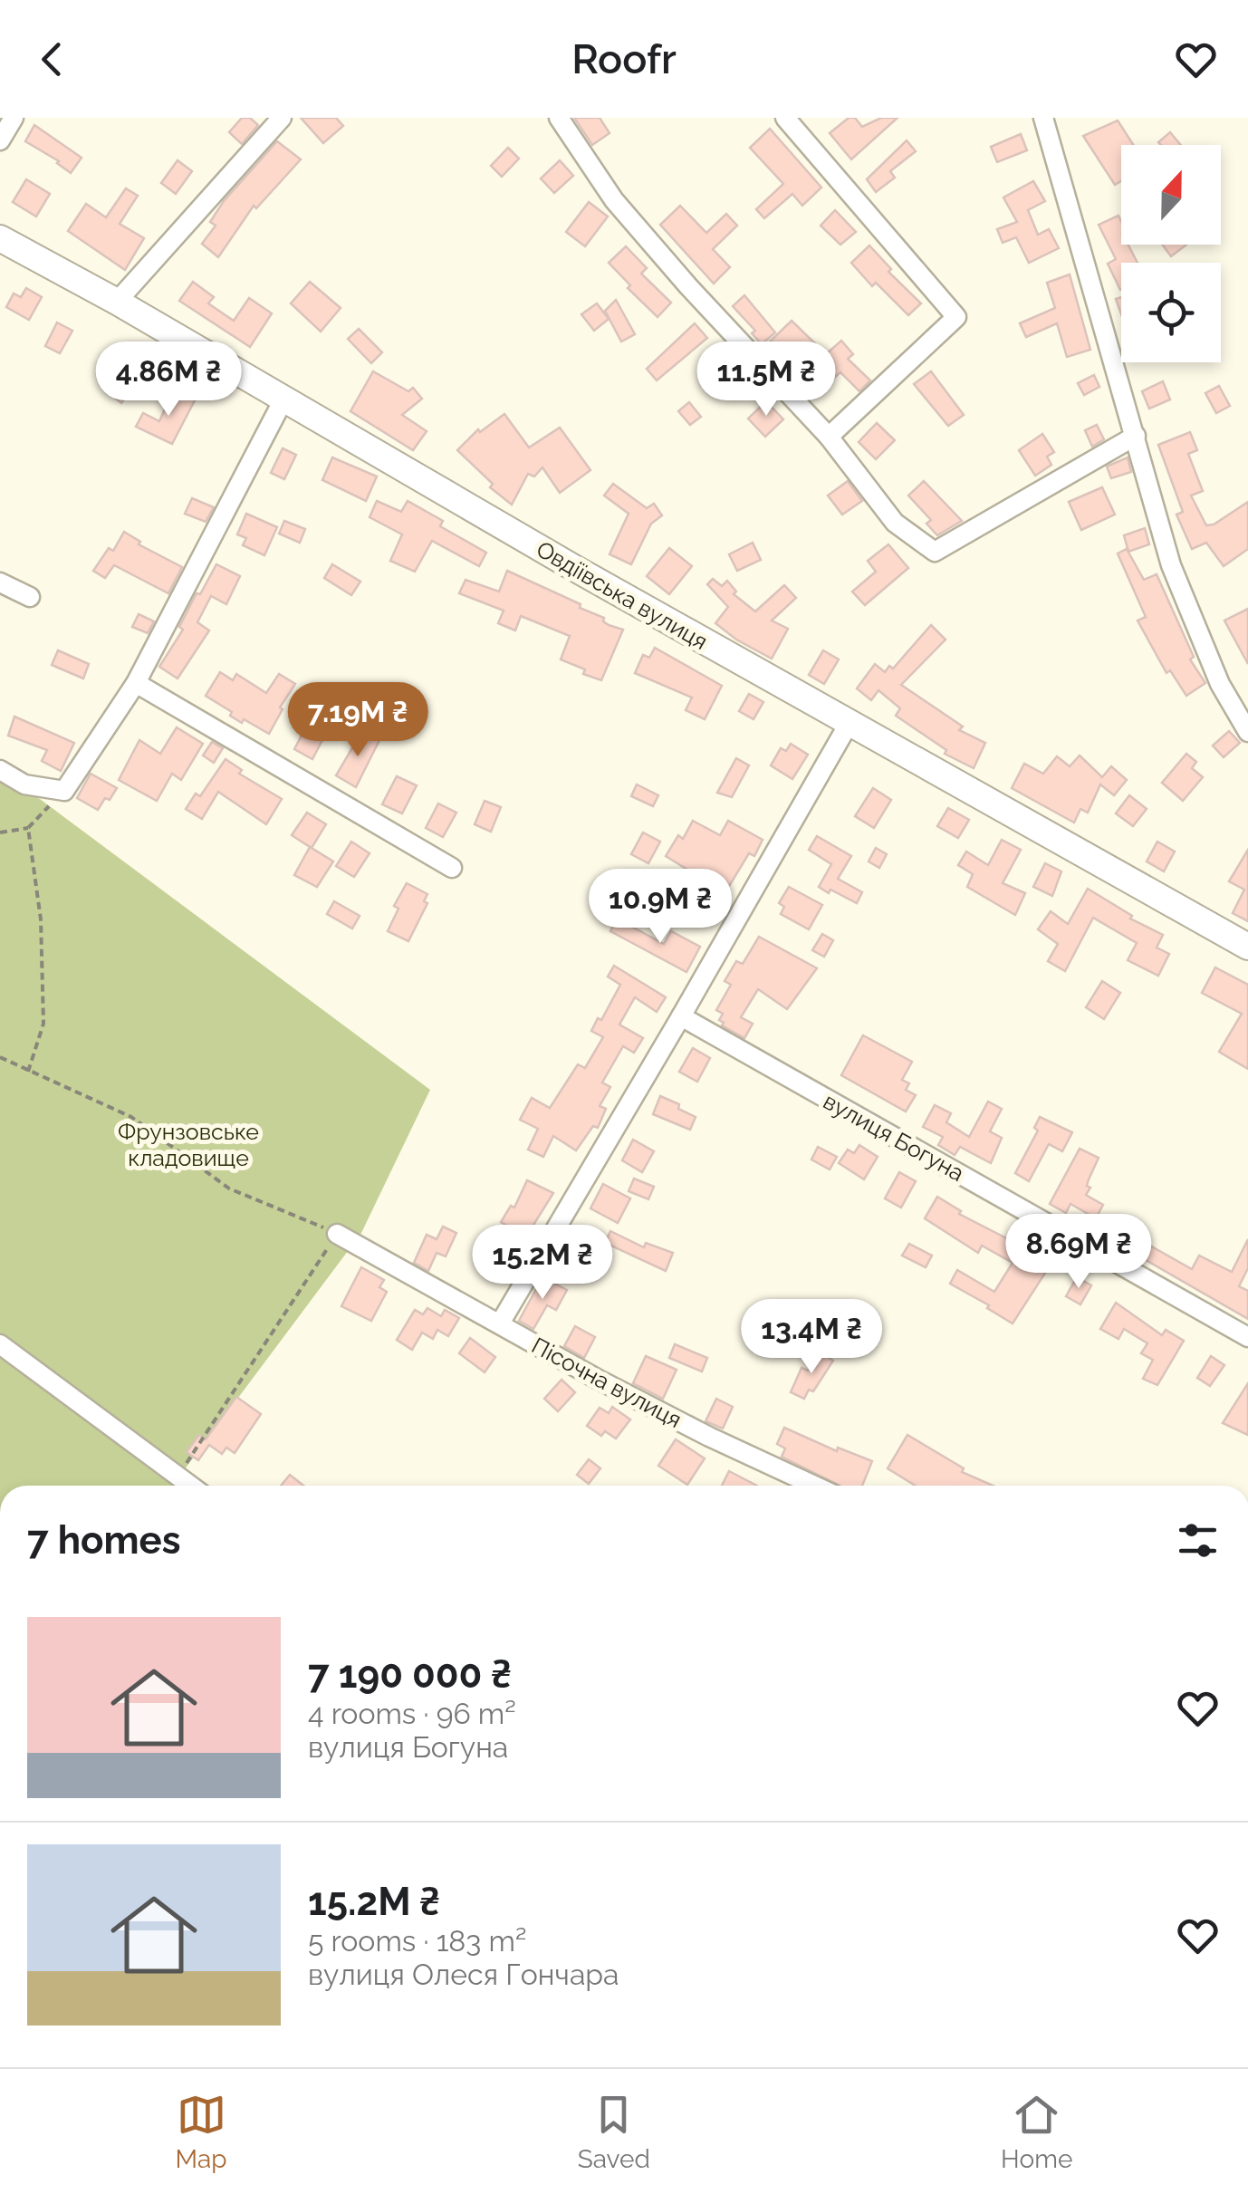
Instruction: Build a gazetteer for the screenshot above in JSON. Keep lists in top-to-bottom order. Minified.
{"streets":{"main road":["Овдіївська вулиця"],"street":["вулиця Богуна","Пісочна вулиця"]},"parks":["Фрунзовське кладовище"],"north":"top","page":{"header":"Roofr","price":["4.86M ₴","11.5M ₴","7.19M ₴","10.9M ₴","8.69M ₴","15.2M ₴","13.4M ₴"],"heading":"7 homes","list":[{"name":"7 190 000 ₴","note":"4 rooms · 96 m² · вулиця Богуна"},{"name":"15.2M ₴","note":"5 rooms · 183 m² · вулиця Олеся Гончара"}],"tabs":["Map","Saved","Home"]}}
